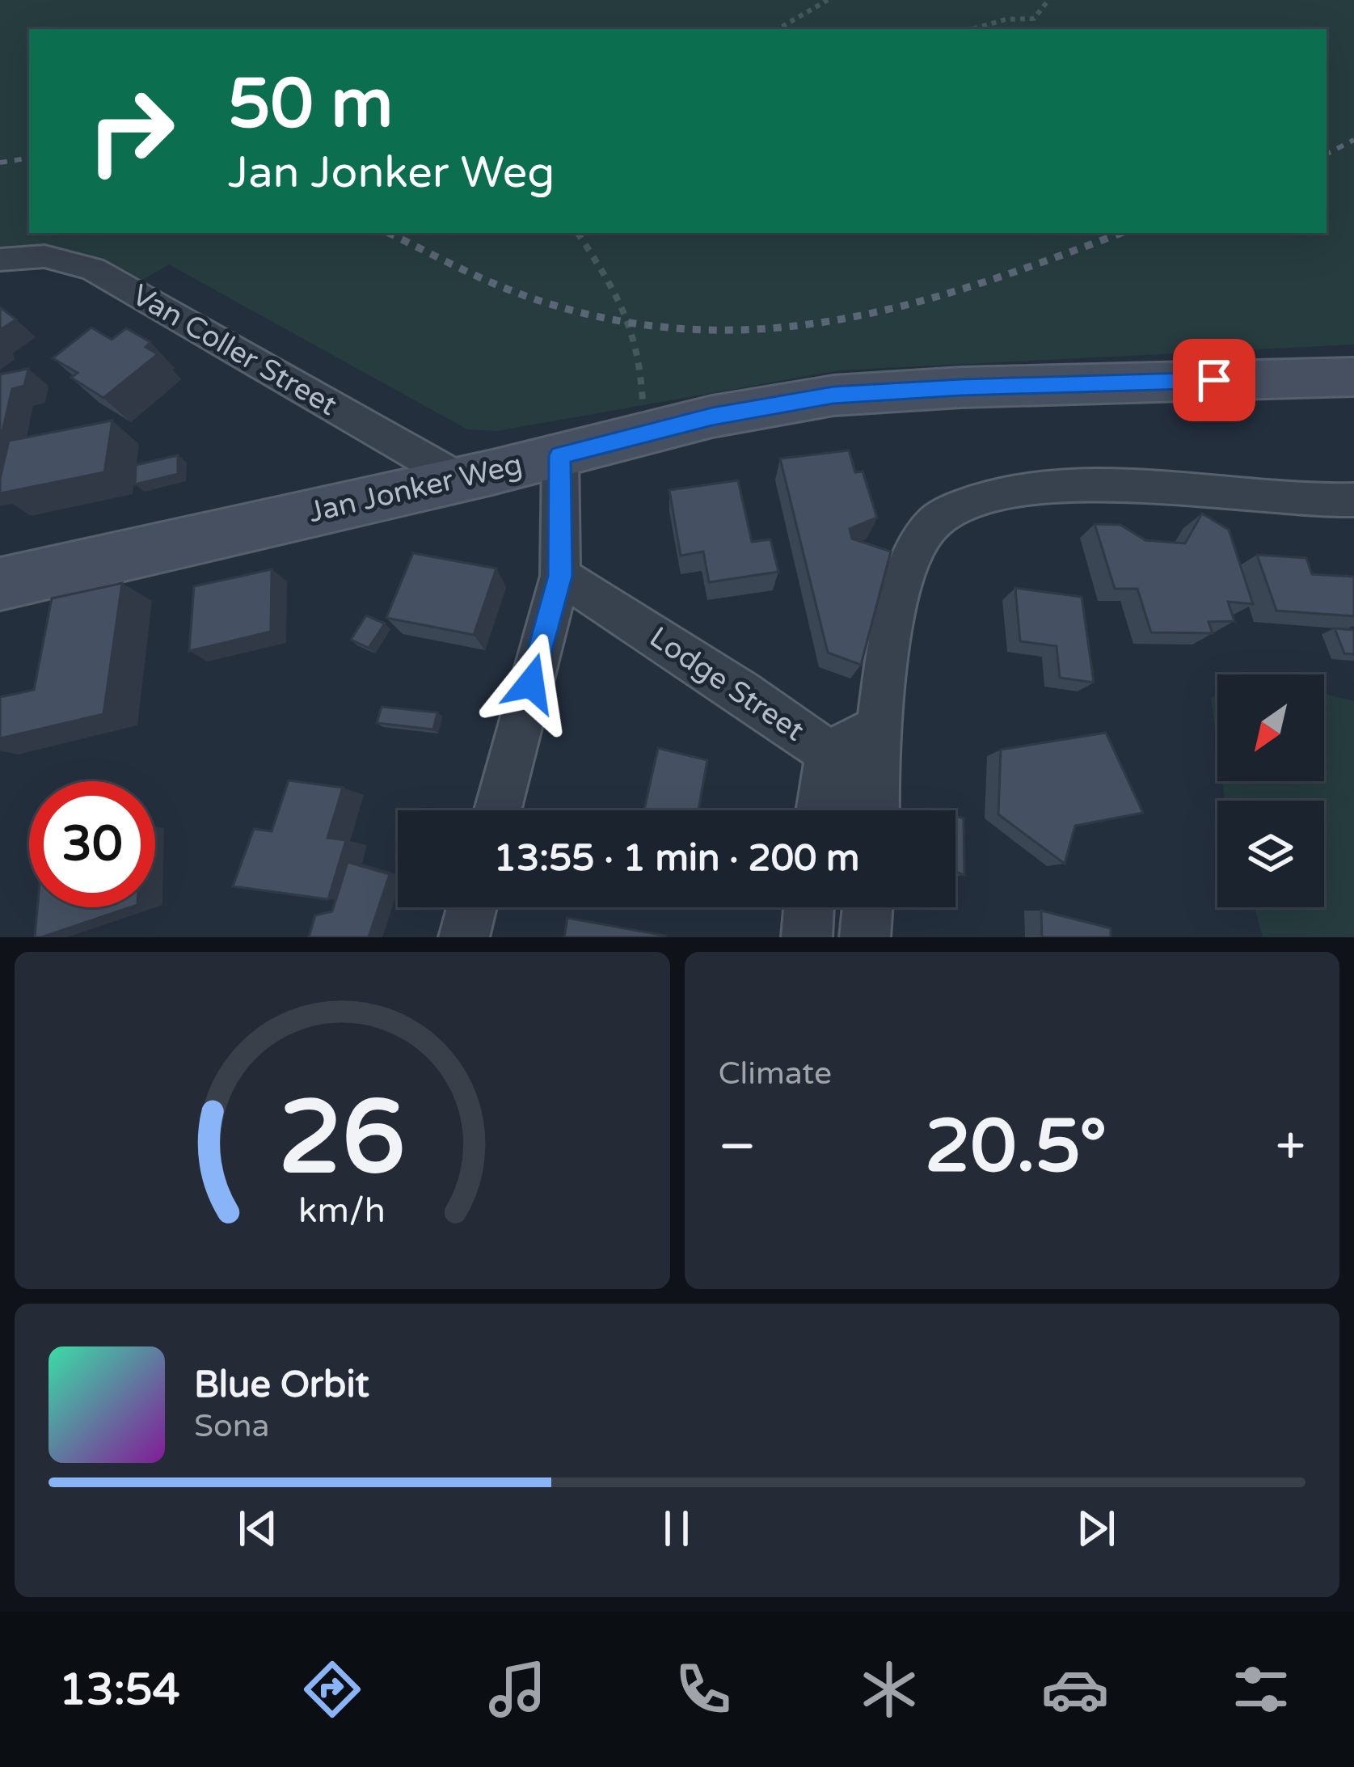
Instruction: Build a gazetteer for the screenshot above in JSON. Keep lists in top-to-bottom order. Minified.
{"streets":{"main road":["Jan Jonker Weg"],"street":["Van Coller Street","Lodge Street"]},"crossings":[["Van Coller Street","Jan Jonker Weg"]],"north":"bottom left","page":{"turn":["50 m","Jan Jonker Weg"],"limit":"30","trip":"13:55 · 1 min · 200 m","tile":"Climate","heat":["−","20.5°","+"],"song":["Blue Orbit","Sona"],"tabs":"13:54","gauge":["26","km/h"]}}
